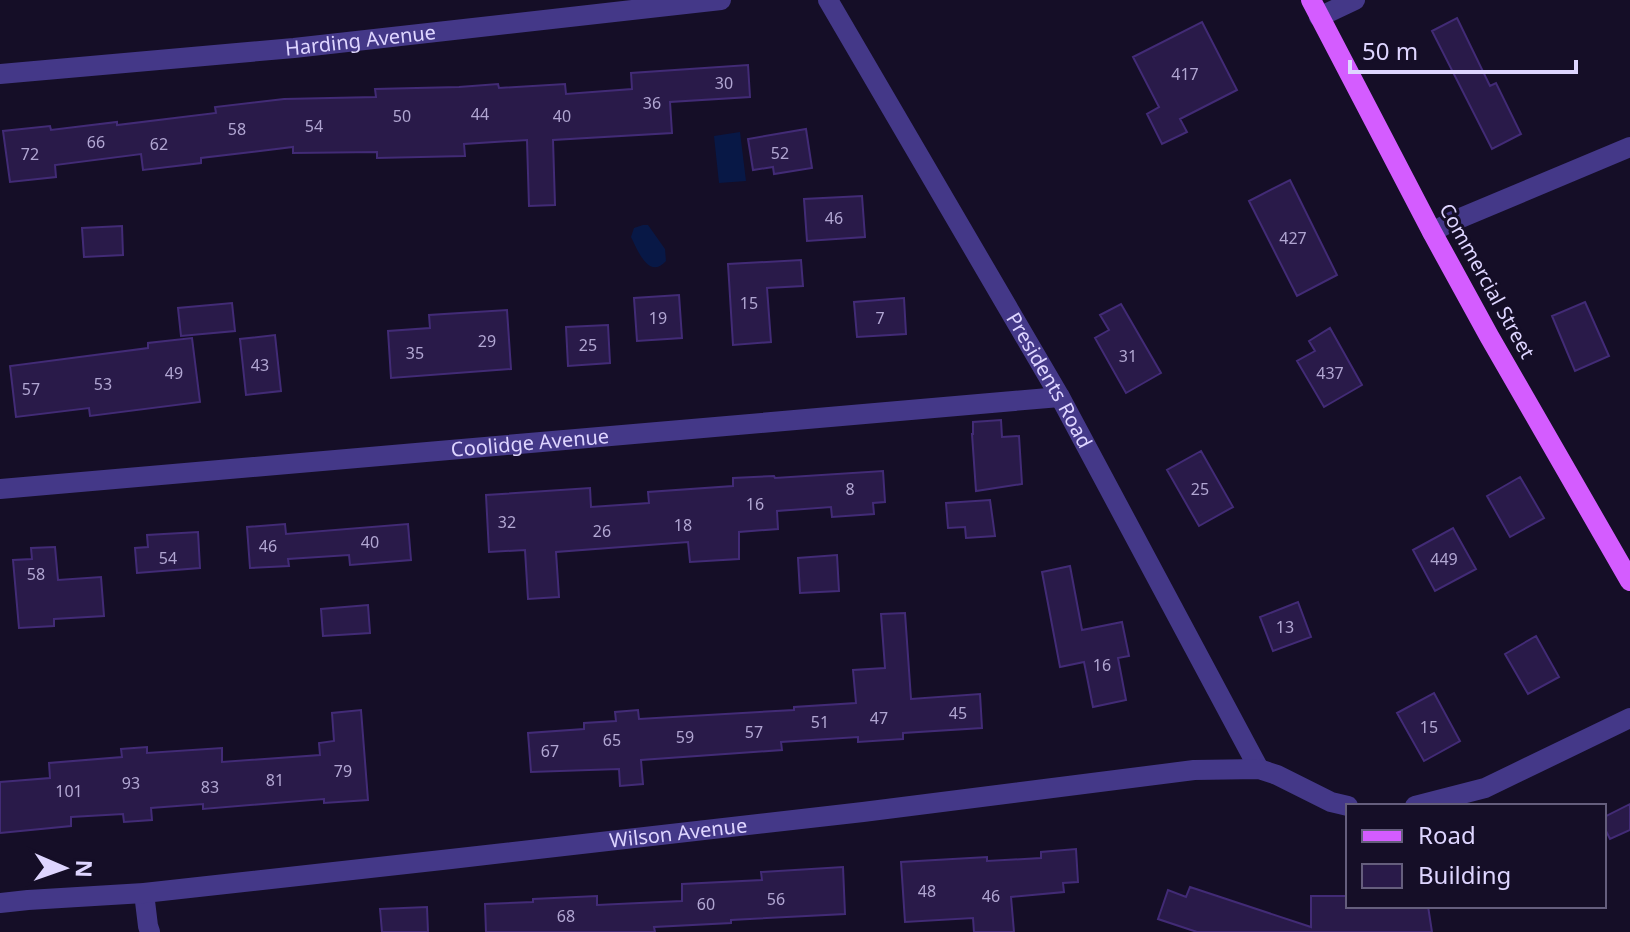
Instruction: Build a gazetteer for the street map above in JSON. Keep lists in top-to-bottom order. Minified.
{"streets":{"main road":["Commercial Street"],"street":["Harding Avenue","Presidents Road","Coolidge Avenue","Wilson Avenue"]},"crossings":[["Presidents Road","Coolidge Avenue"],["Presidents Road","Wilson Avenue"]],"house_numbers":["417","30","36","44","50","40","54","58","66","62","52","72","46","427","15","19","7","29","25","35","31","43","49","437","53","57","8","25","16","32","18","26","40","46","54","449","58","13","16","45","47","51","15","57","59","65","67","79","81","93","83","101","48","46","56","60","68"],"legend":["Road","Building"],"scale_bar":"50 m","north":"right"}
